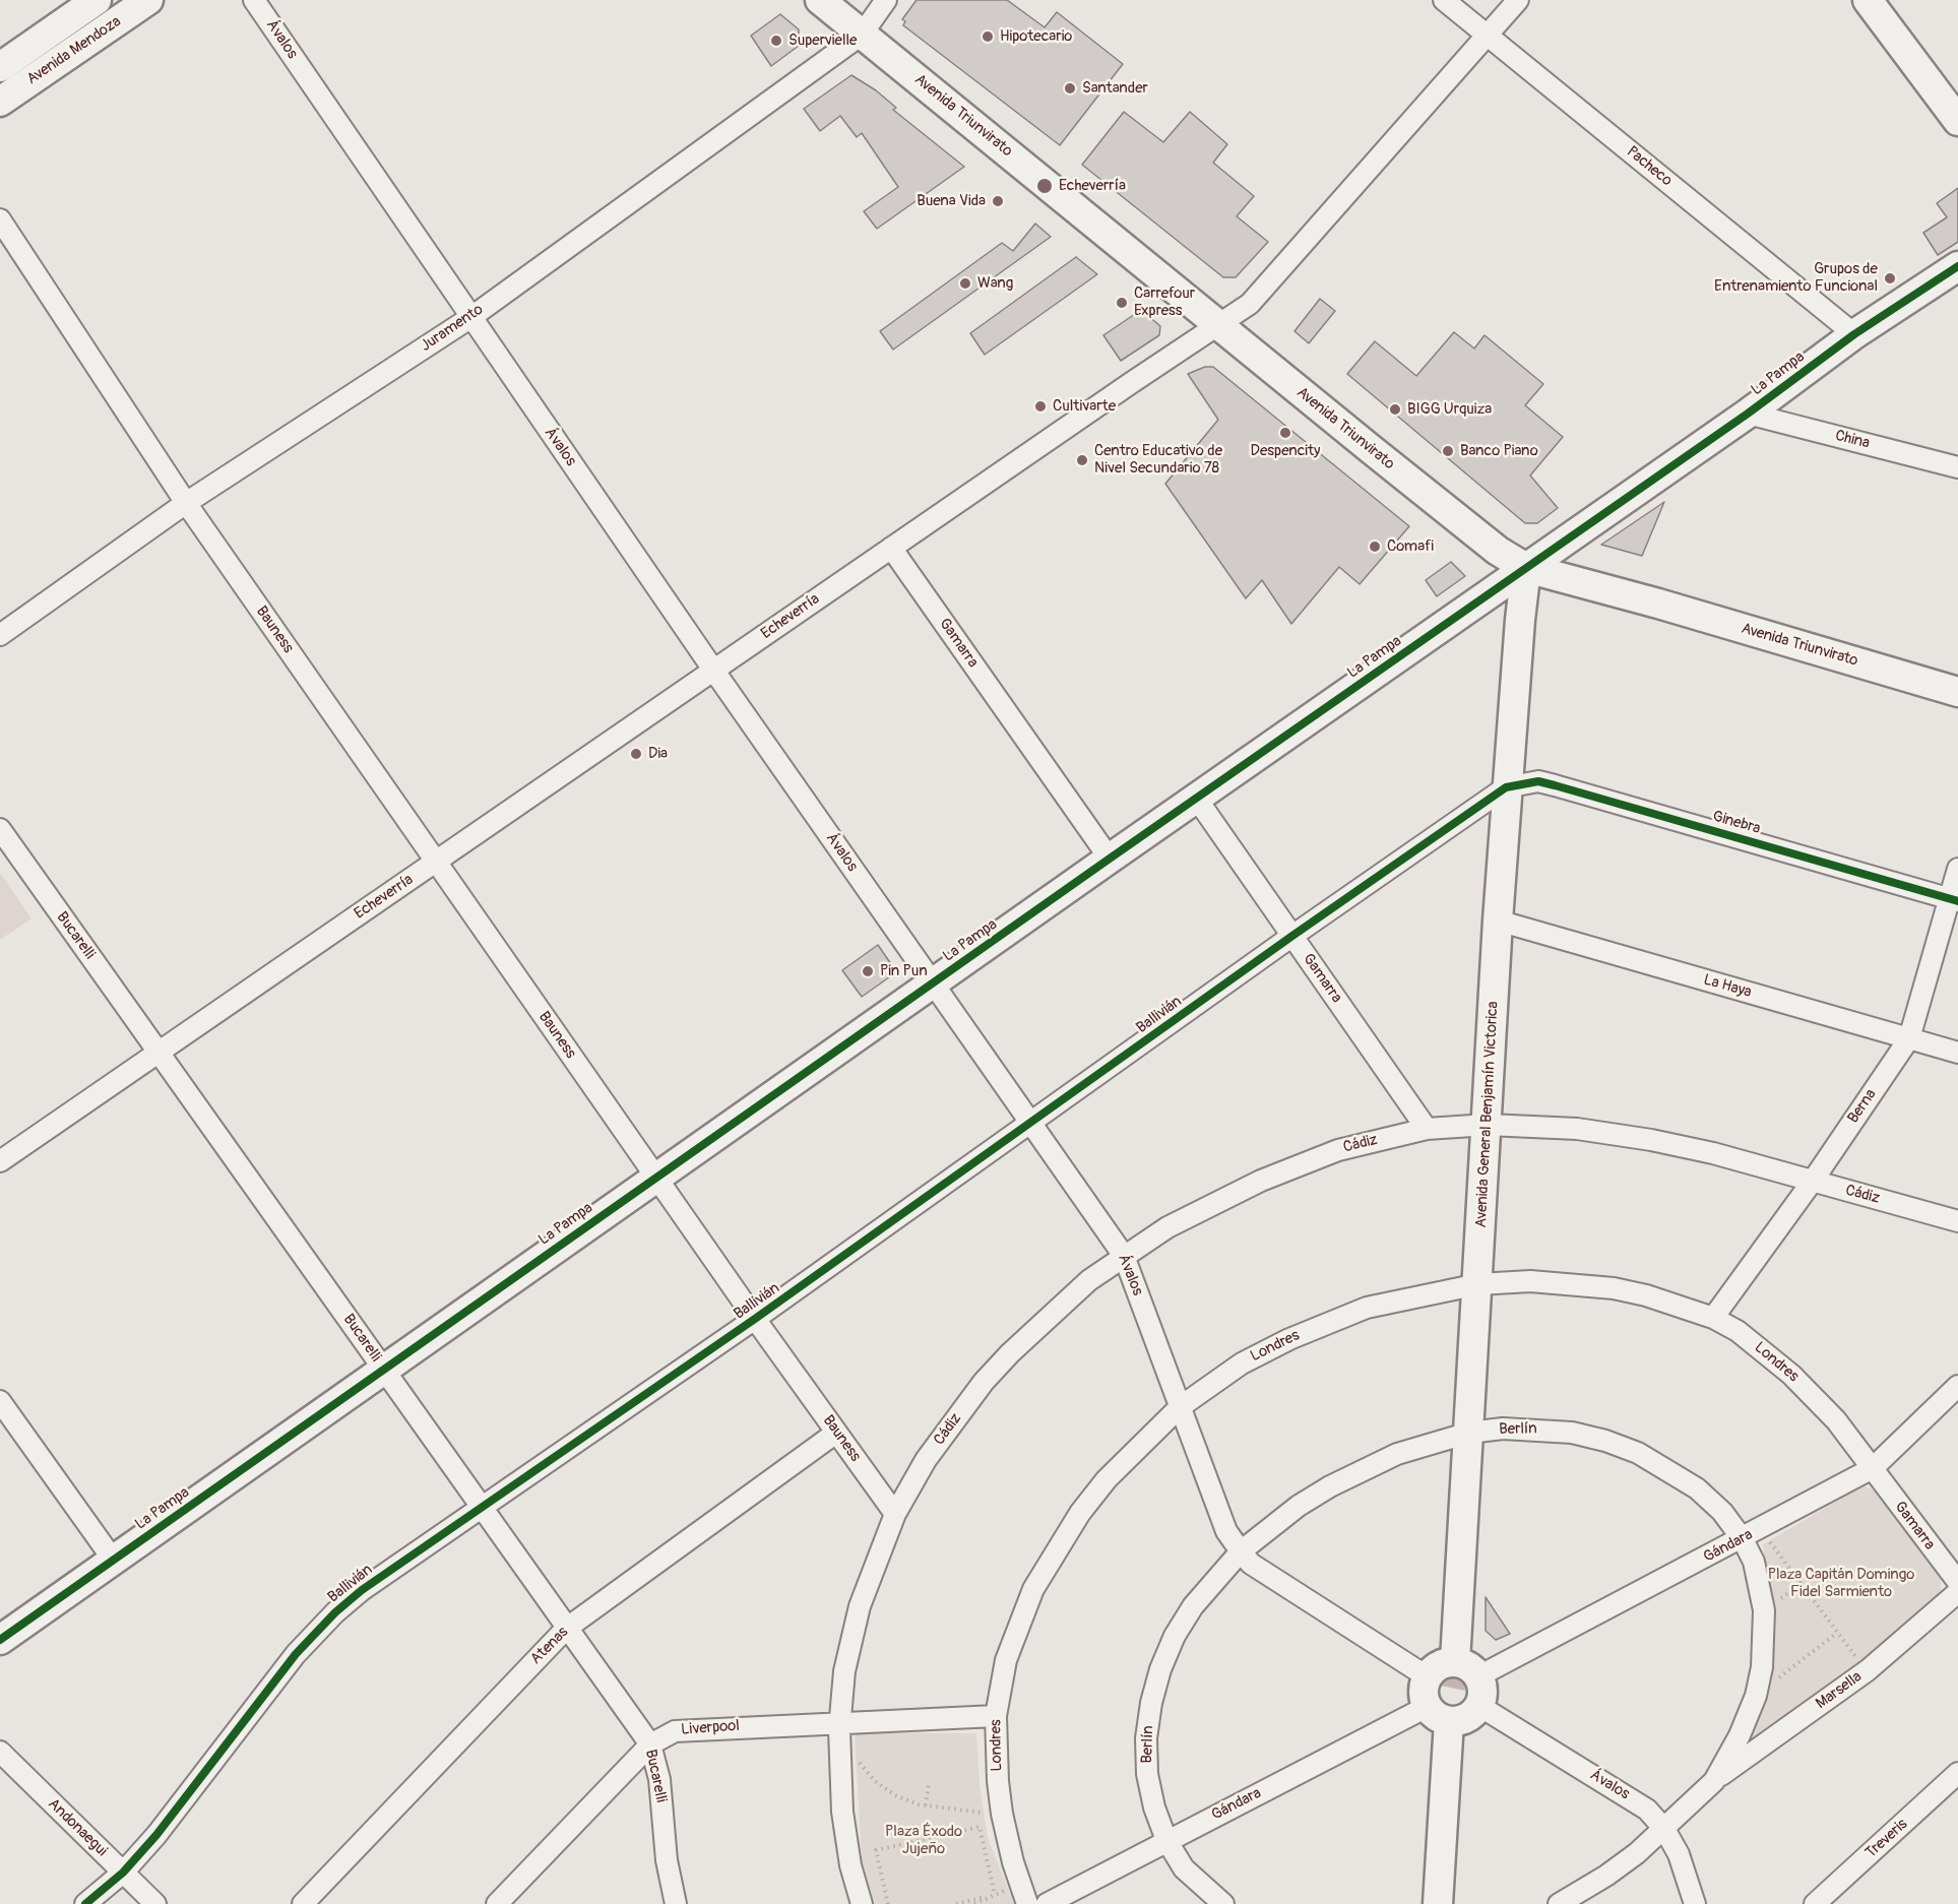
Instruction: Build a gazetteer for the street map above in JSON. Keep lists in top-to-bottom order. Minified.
{"streets":{"street":["Ávalos","Avenida Mendoza","Avenida Triunvirato","Pacheco","Juramento","La Pampa","China","Echeverría","Bauness","Gamarra","Ginebra","Bucarelli","La Haya","Ballivián","Berna","Avenida General Benjamín Victorica","Cádiz","Londres","Berlín","Gándara","Atenas","Marsella","Liverpool","Andonaegui","Treveris"]},"crossings":[["Ávalos","Juramento"],["Ávalos","La Pampa"],["Ávalos","Echeverría"],["Ávalos","Ballivián"],["Ávalos","Avenida General Benjamín Victorica"],["Ávalos","Cádiz"],["Ávalos","Londres"],["Ávalos","Berlín"],["Ávalos","Gándara"],["Avenida Triunvirato","Juramento"],["Avenida Triunvirato","La Pampa"],["Avenida Triunvirato","Echeverría"],["Avenida Triunvirato","Avenida General Benjamín Victorica"],["Pacheco","La Pampa"],["Pacheco","Echeverría"],["Juramento","Bauness"],["La Pampa","China"],["La Pampa","Bauness"],["La Pampa","Gamarra"],["La Pampa","Bucarelli"],["La Pampa","Avenida General Benjamín Victorica"],["Echeverría","Bauness"],["Echeverría","Gamarra"],["Echeverría","Bucarelli"],["Bauness","Ballivián"],["Bauness","Cádiz"],["Bauness","Atenas"],["Gamarra","Ballivián"],["Gamarra","Cádiz"],["Gamarra","Londres"],["Gamarra","Gándara"],["Ginebra","Ballivián"],["Ginebra","Berna"],["Ginebra","Avenida General Benjamín Victorica"],["Bucarelli","Ballivián"],["Bucarelli","Atenas"],["Bucarelli","Liverpool"],["La Haya","Berna"],["La Haya","Avenida General Benjamín Victorica"],["Ballivián","Avenida General Benjamín Victorica"],["Ballivián","Andonaegui"],["Berna","Cádiz"],["Berna","Londres"],["Avenida General Benjamín Victorica","Cádiz"],["Avenida General Benjamín Victorica","Londres"],["Avenida General Benjamín Victorica","Berlín"],["Avenida General Benjamín Victorica","Gándara"],["Londres","Gándara"],["Londres","Liverpool"],["Berlín","Gándara"],["Berlín","Marsella"]],"parks":["Plaza Capitán Domingo Fidel Sarmiento","Plaza Éxodo Jujeño"],"places":["Hipotecario","Supervielle","Santander","Echeverría","Buena Vida","Grupos de Entrenamiento Funcional","Wang","Carrefour Express","Cultivarte","BIGG Urquiza","Despencity","Banco Piano","Centro Educativo de Nivel Secundario 78","Comafi","Dia","Pin Pun"]}
